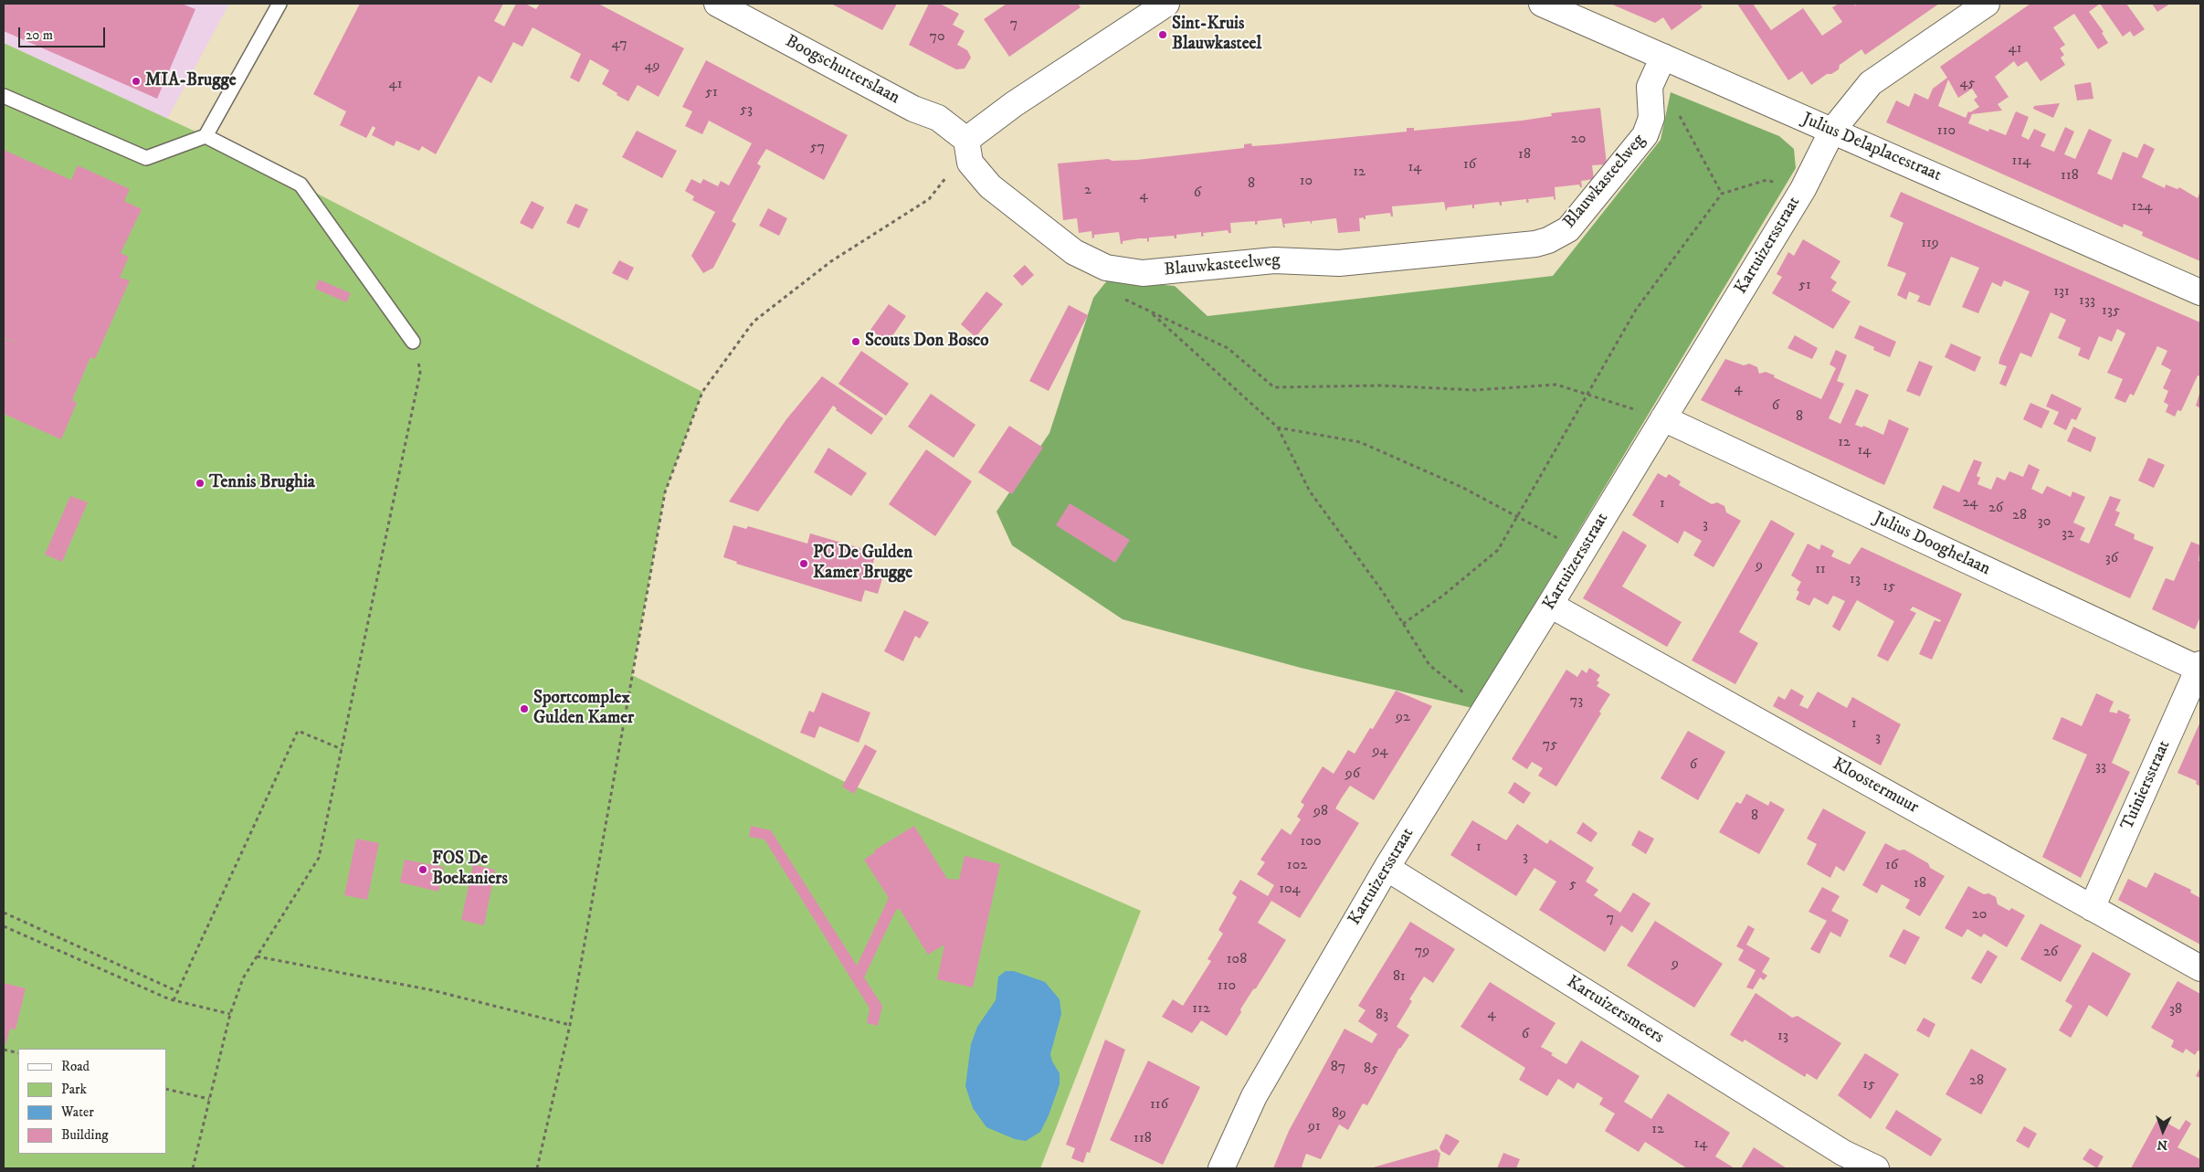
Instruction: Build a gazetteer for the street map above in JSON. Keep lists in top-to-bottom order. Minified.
{"streets":{"street":["Boogschutterslaan","Julius Delaplacestraat","Blauwkasteelweg","Kartuizersstraat","Julius Dooghelaan","Tuiniersstraat","Kloostermuur","Kartuizersmeers"]},"crossings":[["Boogschutterslaan","Blauwkasteelweg"],["Julius Delaplacestraat","Blauwkasteelweg"],["Julius Delaplacestraat","Kartuizersstraat"],["Kartuizersstraat","Julius Dooghelaan"],["Kartuizersstraat","Kloostermuur"],["Kartuizersstraat","Kartuizersmeers"],["Julius Dooghelaan","Tuiniersstraat"],["Tuiniersstraat","Kloostermuur"]],"places":["Sint-Kruis Blauwkasteel","MIA-Brugge","Scouts Don Bosco","Tennis Brughia","PC De Gulden Kamer Brugge","Sportcomplex Gulden Kamer","FOS De Boekaniers"],"house_numbers":["7","70","47","41","49","45","41","51","53","110","20","57","18","114","16","14","12","118","10","8","2","6","4","124","119","51","131","133","135","4","6","8","12","14","24","1","26","28","30","3","32","36","9","11","13","15","73","92","1","3","75","94","6","33","96","98","8","100","1","3","102","16","18","5","104","20","7","79","26","108","9","81","110","112","38","4","83","6","13","87","85","28","15","116","89","91","12","118","14"],"legend":["Road","Park","Water","Building"],"scale_bar":"20 m","north":"bottom"}
